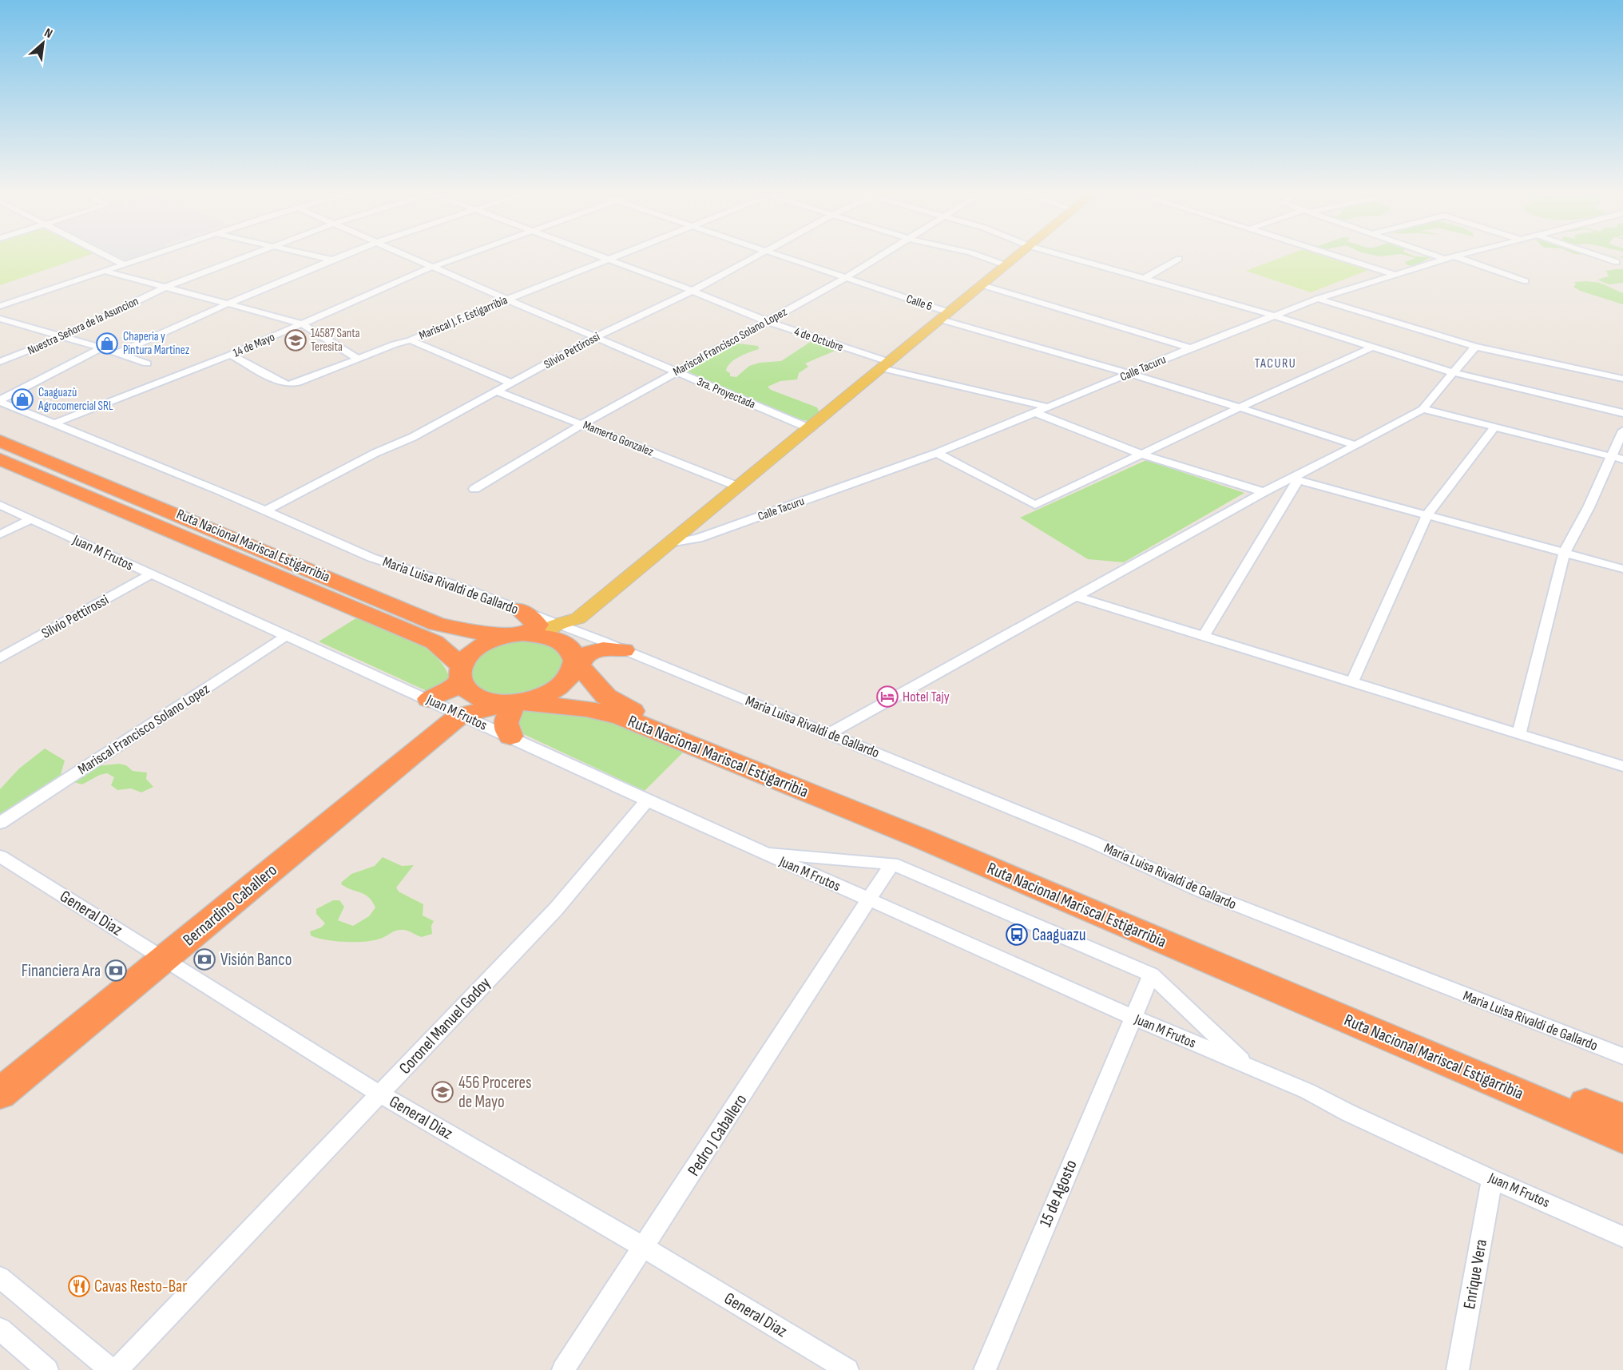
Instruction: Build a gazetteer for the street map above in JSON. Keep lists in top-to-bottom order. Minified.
{"streets":{"highway":["Ruta Nacional Mariscal Estigarribia","Bernardino Caballero"],"street":["Calle 6","Mariscal J. F. Estigarribia","Nuestra Señora de la Asuncion","4 de Octubre","Mariscal Francisco Solano Lopez","14 de Mayo","Silvio Pettirossi","Calle Tacuru","3ra. Proyectada","Mamerto Gonzalez","Juan M Frutos","Maria Luisa Rivaldi de Gallardo","General Diaz","Coronel Manuel Godoy","Pedro J Caballero","15 de Agosto","Enrique Vera"]},"crossings":[["Calle 6","Mariscal Francisco Solano Lopez"],["Calle 6","Calle Tacuru"],["Mariscal J. F. Estigarribia","4 de Octubre"],["Mariscal J. F. Estigarribia","14 de Mayo"],["Mariscal J. F. Estigarribia","3ra. Proyectada"],["4 de Octubre","Mariscal Francisco Solano Lopez"],["4 de Octubre","Silvio Pettirossi"],["4 de Octubre","Calle Tacuru"],["Mariscal Francisco Solano Lopez","3ra. Proyectada"],["Mariscal Francisco Solano Lopez","Mamerto Gonzalez"],["Mariscal Francisco Solano Lopez","Juan M Frutos"],["14 de Mayo","3ra. Proyectada"],["14 de Mayo","Maria Luisa Rivaldi de Gallardo"],["Silvio Pettirossi","3ra. Proyectada"],["Silvio Pettirossi","Mamerto Gonzalez"],["Silvio Pettirossi","Juan M Frutos"],["Silvio Pettirossi","Maria Luisa Rivaldi de Gallardo"],["Ruta Nacional Mariscal Estigarribia","Maria Luisa Rivaldi de Gallardo"],["Juan M Frutos","Bernardino Caballero"],["Juan M Frutos","Coronel Manuel Godoy"],["Juan M Frutos","Pedro J Caballero"],["Juan M Frutos","15 de Agosto"],["Juan M Frutos","Enrique Vera"],["Bernardino Caballero","General Diaz"],["General Diaz","Coronel Manuel Godoy"],["General Diaz","Pedro J Caballero"]],"districts":["TACURU"],"places":{"school or university":["14587 Santa Teresita","456 Proceres de Mayo"],"shop":["Chaperia y Pintura Martinez","Caaguazù Agrocomercial SRL"],"hotel":["Hotel Tajy"],"bus stop":["Caaguazu"],"bank":["Visión Banco","Financiera Ara"],"restaurant":["Cavas Resto-Bar"]},"north":"top right"}
